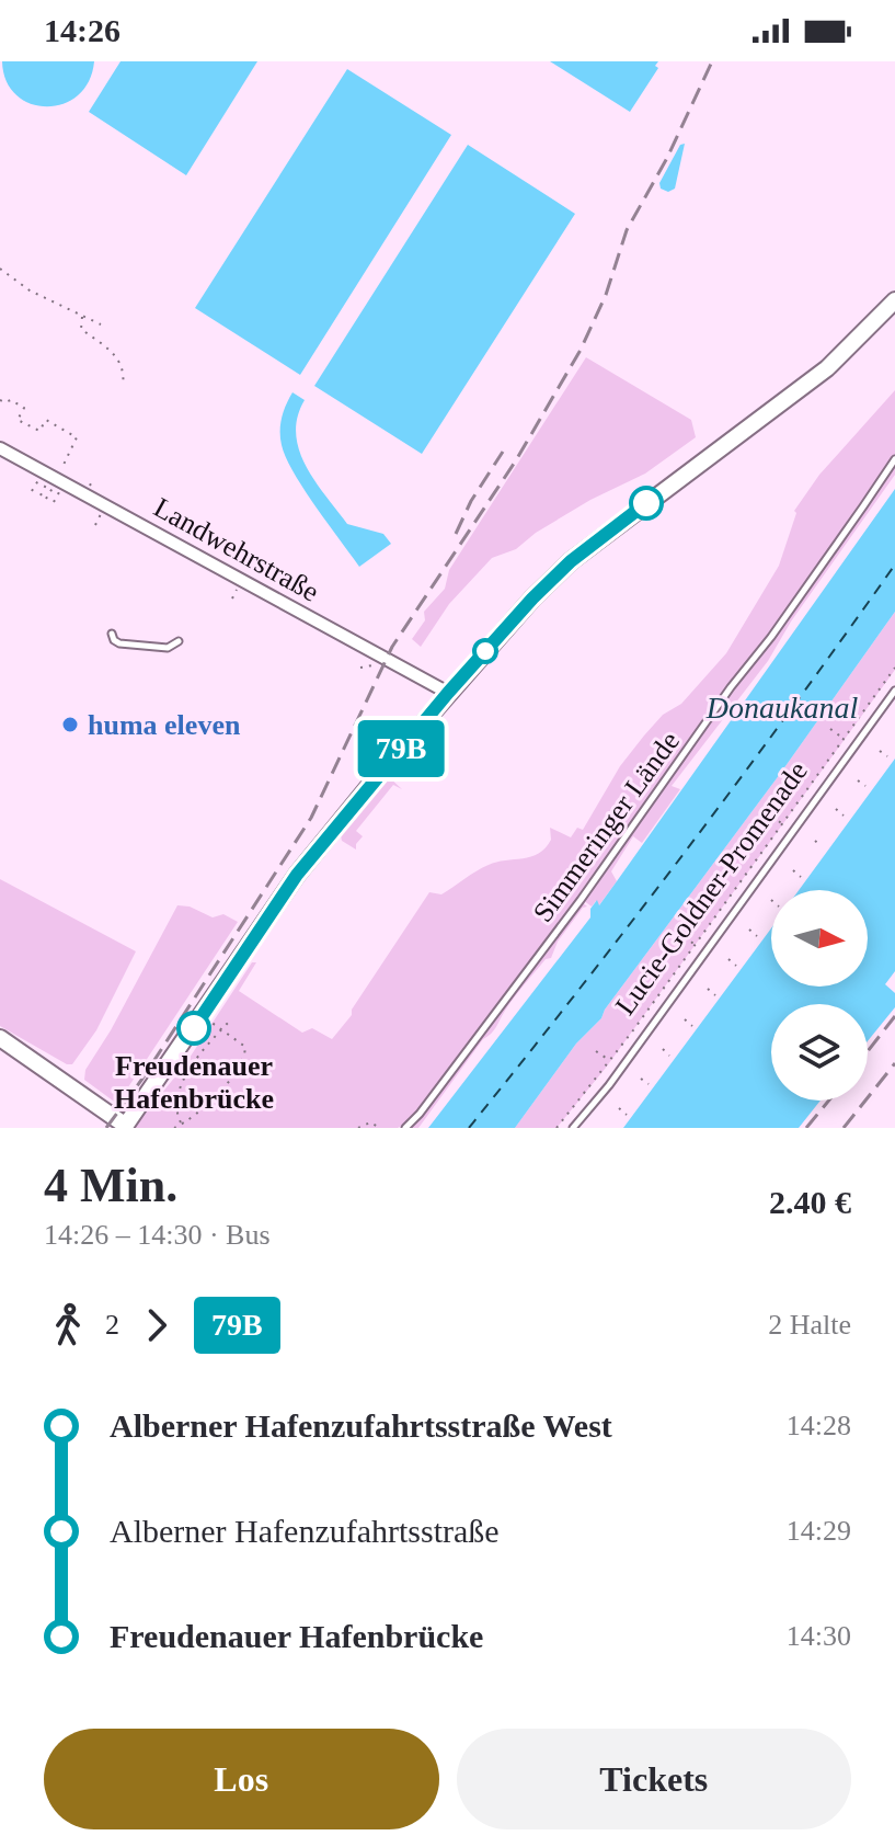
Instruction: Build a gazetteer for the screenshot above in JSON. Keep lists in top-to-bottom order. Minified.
{"streets":{"street":["Landwehrstraße"],"lane":["Simmeringer Lände"],"path":["Lucie-Goldner-Promenade"]},"water":["Donaukanal"],"places":["huma eleven","Freudenauer Hafenbrücke"],"lines":["bus line 79B"],"north":"right","page":{"status":"14:26","on_map":"79B","heading":["4 Min.","14:26 – 14:30 · Bus","2.40 €"],"legs":["2","79B","2 Halte"],"list":[{"name":"Alberner Hafenzufahrtsstraße West","value":"14:28"},{"name":"Alberner Hafenzufahrtsstraße","value":"14:29"},{"name":"Freudenauer Hafenbrücke","value":"14:30"}],"buttons":["Los","Tickets"]}}
